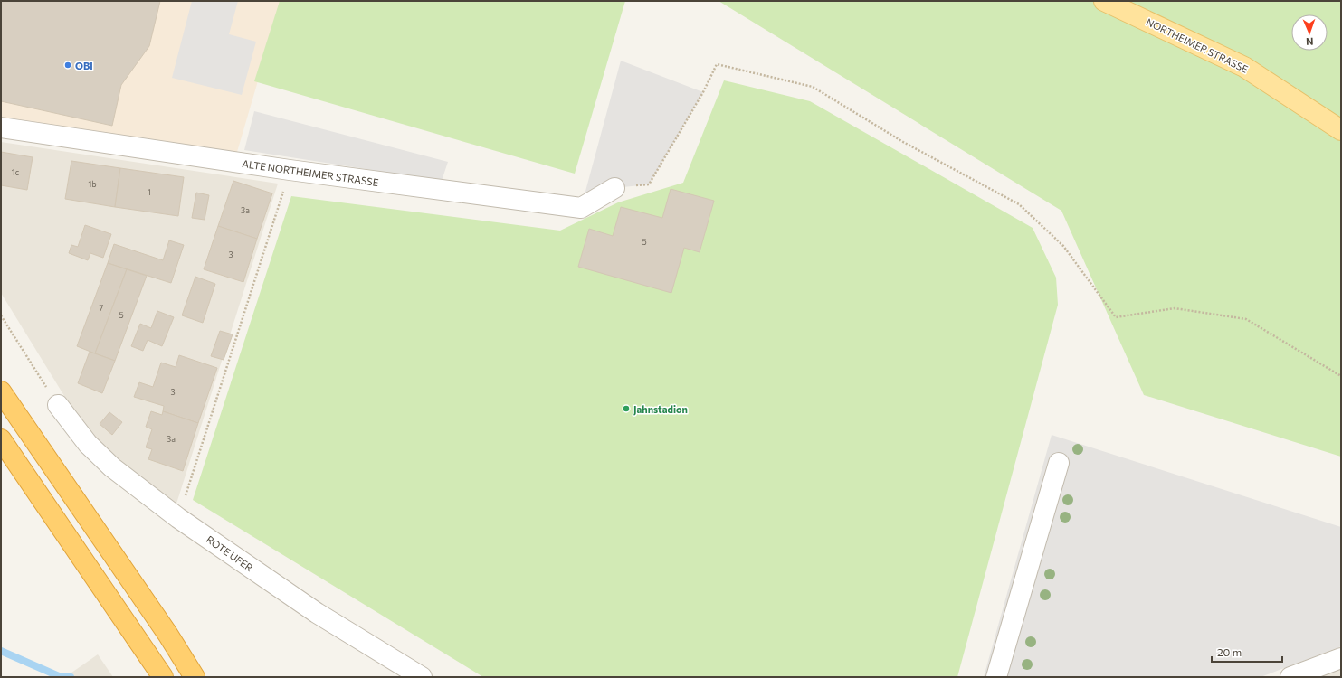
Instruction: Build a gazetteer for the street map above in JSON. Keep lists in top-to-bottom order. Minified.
{"streets":{"main road":["NORTHEIMER STRASSE"],"street":["ALTE NORTHEIMER STRASSE","ROTE UFER"]},"places":["OBI","Jahnstadion"],"house_numbers":["1c","1b","1","3a","5","3","7","5","3","3a"],"scale_bar":"20 m","north":"bottom"}
